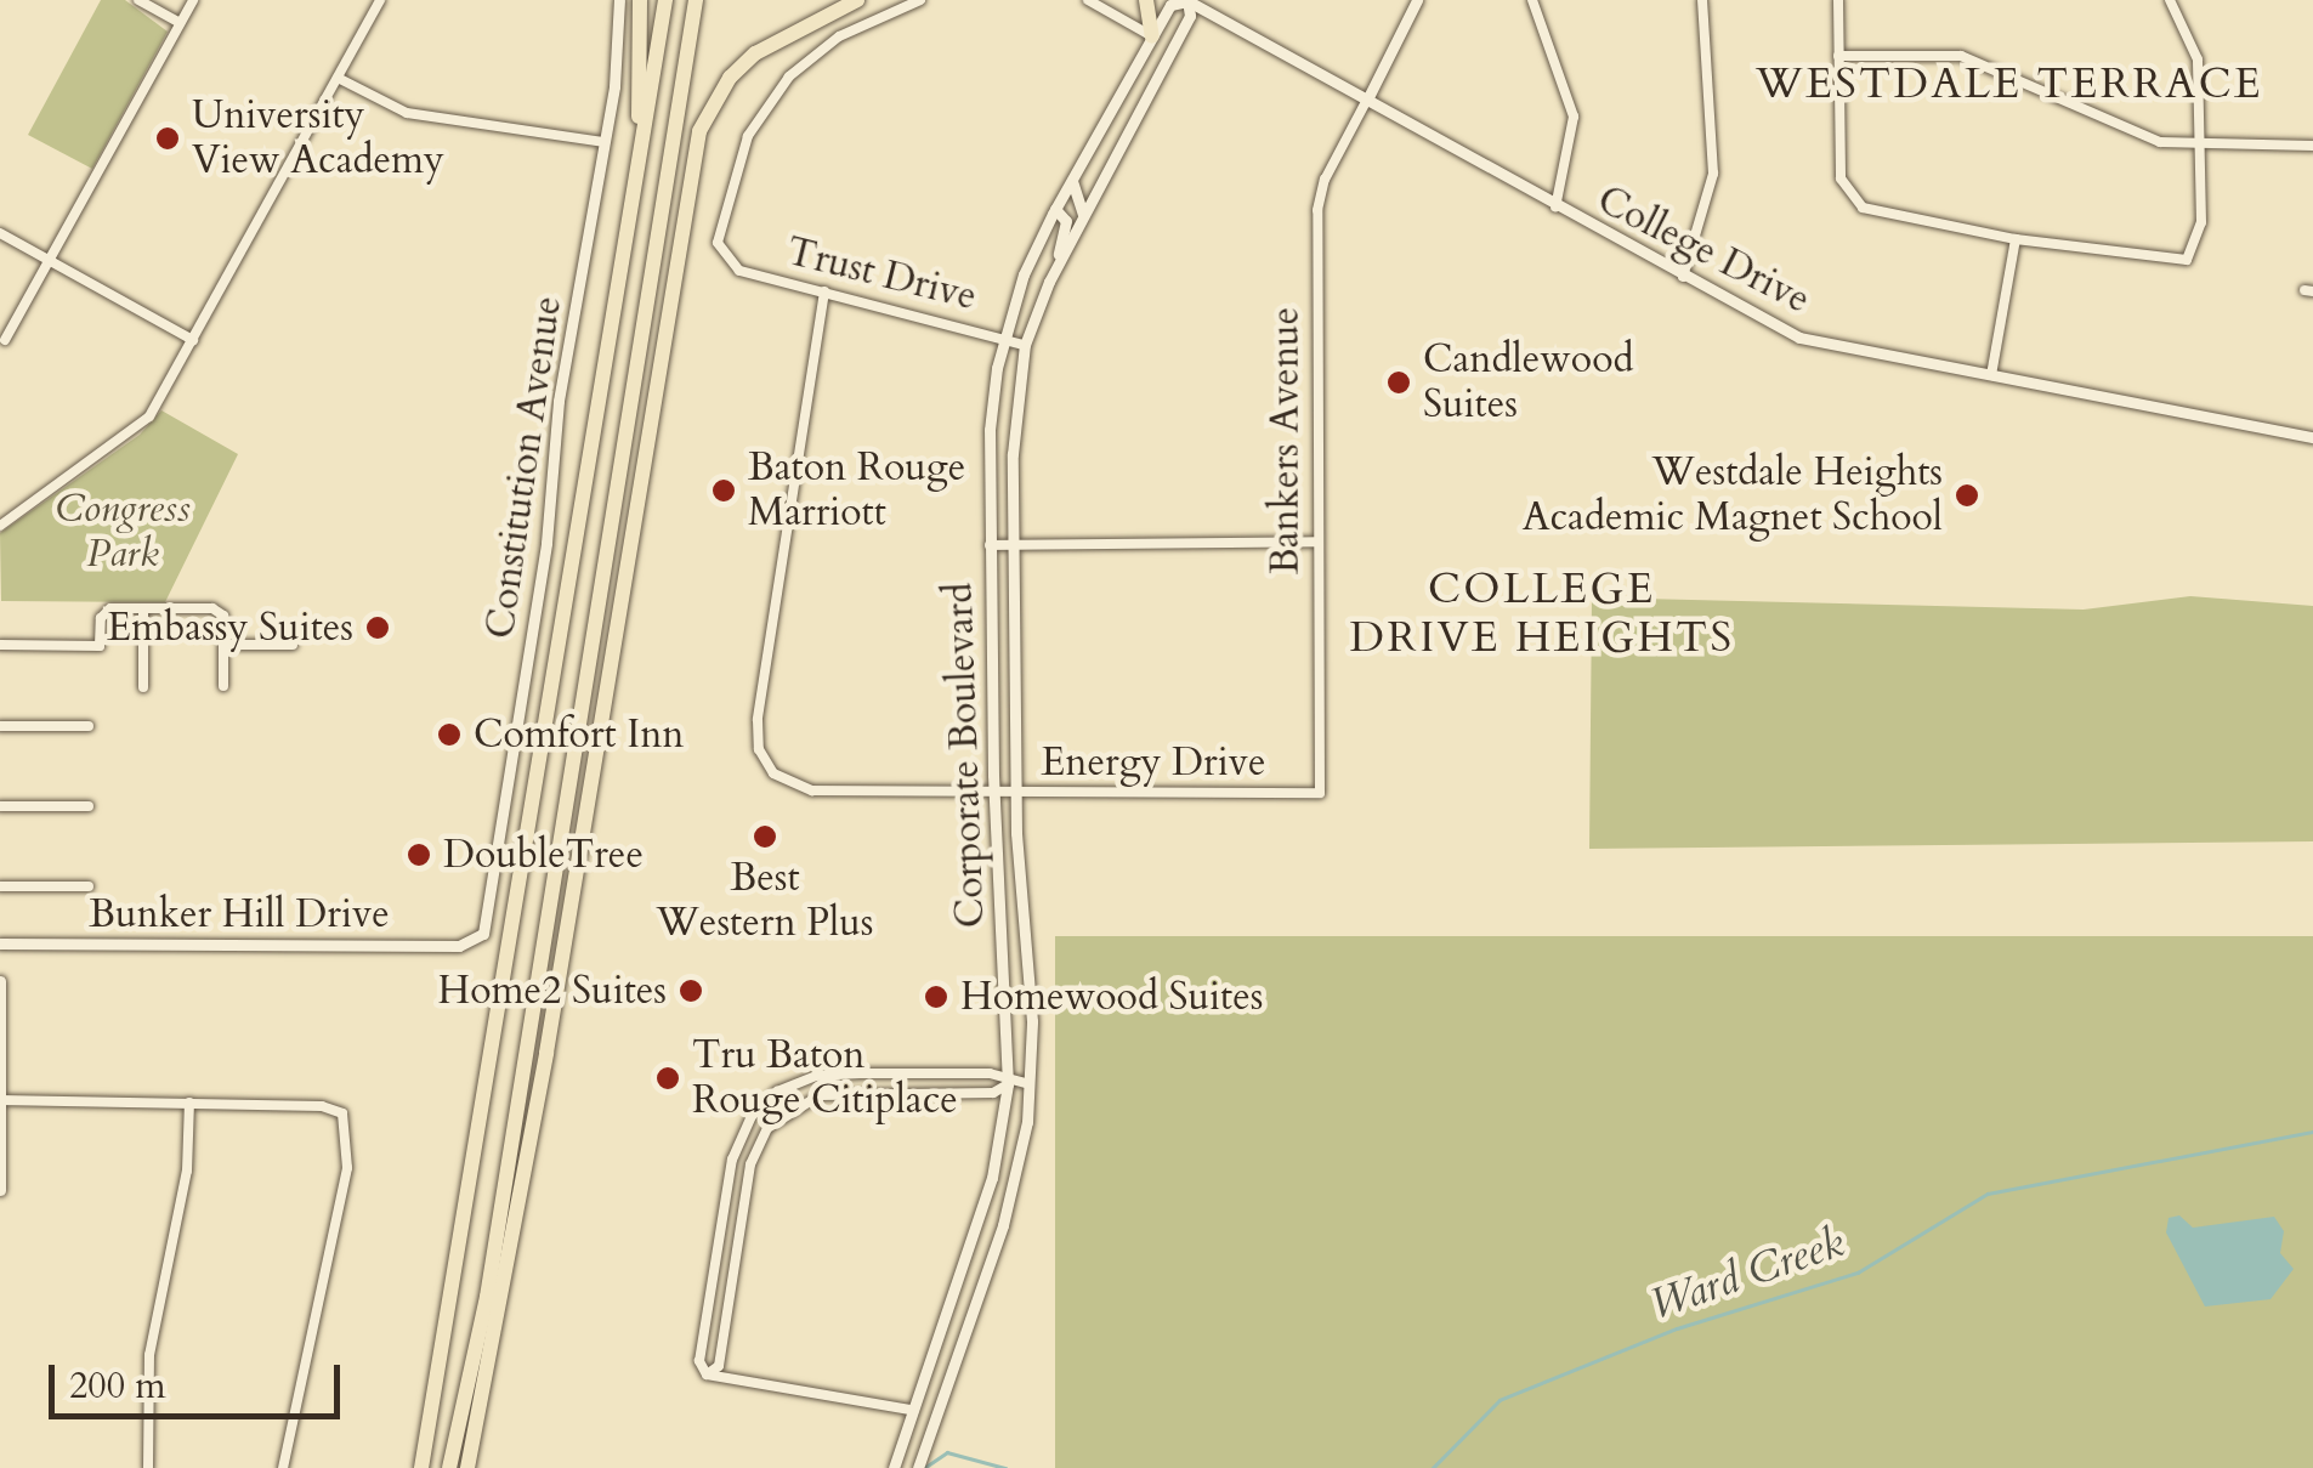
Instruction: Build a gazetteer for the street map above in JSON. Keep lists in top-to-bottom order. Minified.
{"streets":{"street":["College Drive","Trust Drive","Bankers Avenue","Constitution Avenue","Corporate Boulevard","Energy Drive","Bunker Hill Drive"]},"crossings":[["College Drive","Bankers Avenue"],["College Drive","Corporate Boulevard"],["Trust Drive","Corporate Boulevard"],["Trust Drive","Energy Drive"],["Bankers Avenue","Energy Drive"],["Constitution Avenue","Bunker Hill Drive"],["Corporate Boulevard","Energy Drive"]],"districts":["WESTDALE TERRACE","COLLEGE DRIVE HEIGHTS"],"water":["Ward Creek"],"parks":["Congress Park"],"places":["University View Academy","Candlewood Suites","Baton Rouge Marriott","Westdale Heights Academic Magnet School","Embassy Suites","Comfort Inn","Best Western Plus","DoubleTree","Home2 Suites","Homewood Suites","Tru Baton Rouge Citiplace"],"scale_bar":"200 m"}
